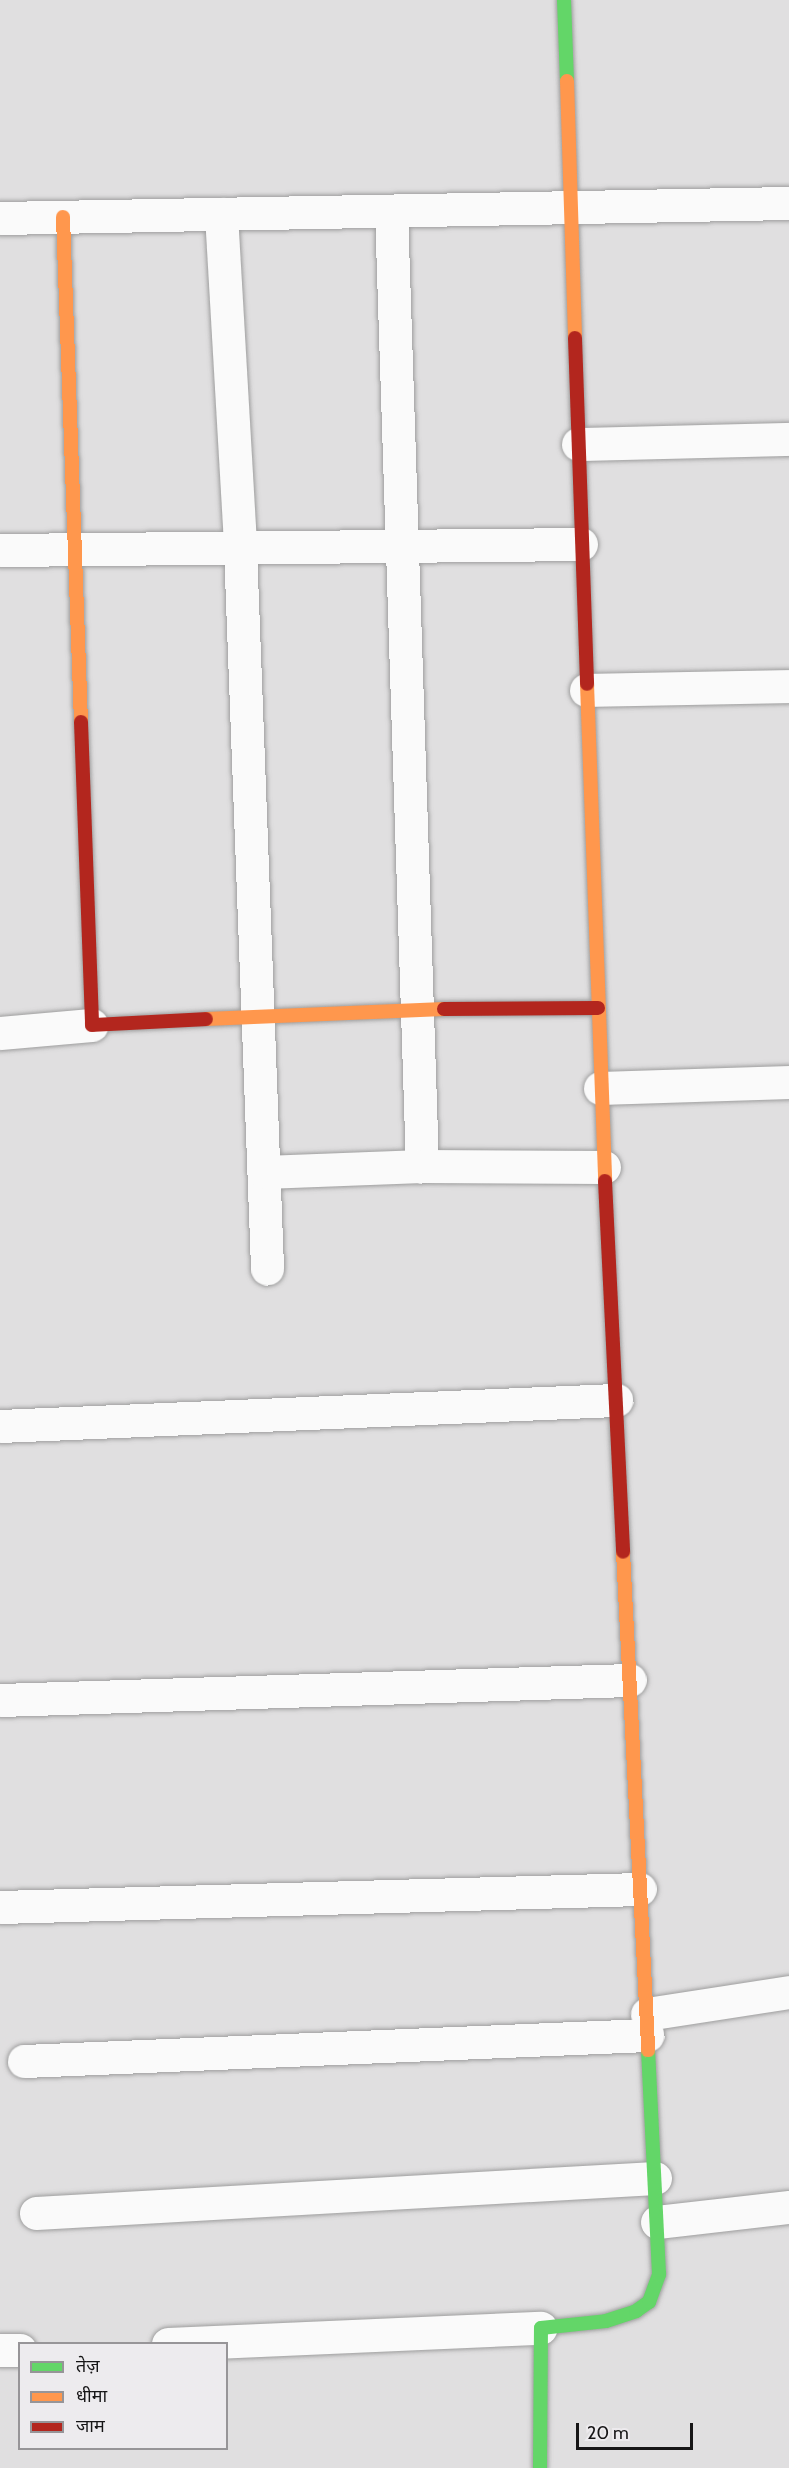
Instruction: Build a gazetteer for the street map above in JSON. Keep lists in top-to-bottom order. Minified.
{"legend":["तेज़","धीमा","जाम"],"scale_bar":"20 m"}
